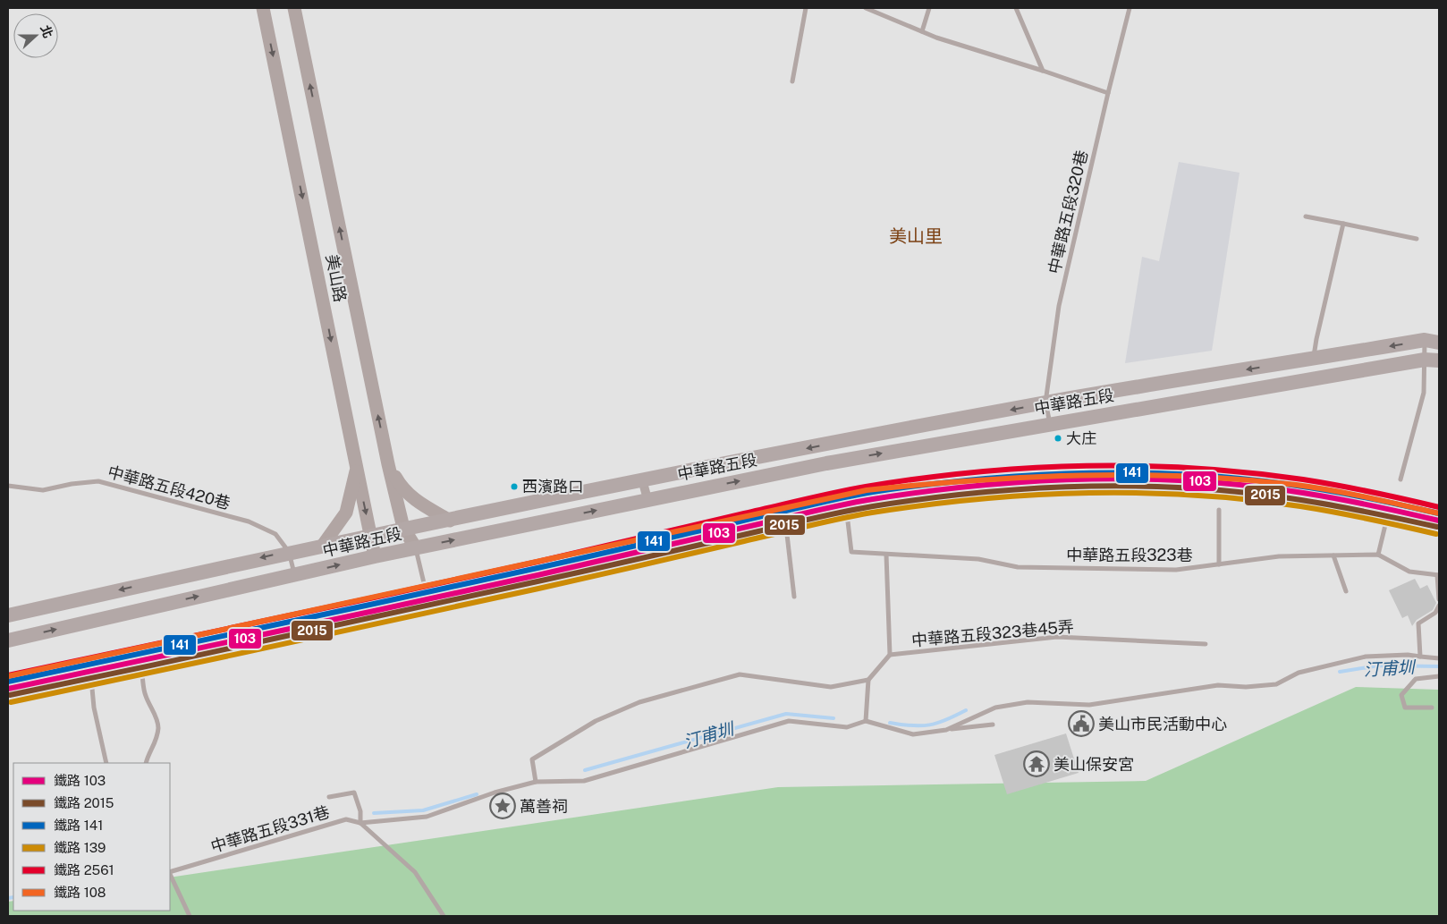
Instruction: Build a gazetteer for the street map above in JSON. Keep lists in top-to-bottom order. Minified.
{"streets":{"main road":["中華路五段"],"street":["美山路"],"lane":["中華路五段320巷","中華路五段420巷","中華路五段323巷","中華路五段323巷45弄","中華路五段331巷"]},"crossings":[["中華路五段320巷","中華路五段"],["美山路","中華路五段"],["中華路五段","中華路五段420巷"]],"districts":["美山里"],"water":["汀甫圳"],"places":{"other":["大庄","西濱路口"],"public building":["美山市民活動中心"],"temple":["美山保安宮"],"place":["萬善祠"]},"lines":["rail line 2561","rail line 141","rail line 108","rail line 103","rail line 2015","rail line 139"],"legend":["鐵路 103","鐵路 2015","鐵路 141","鐵路 139","鐵路 2561","鐵路 108"],"north":"right"}
